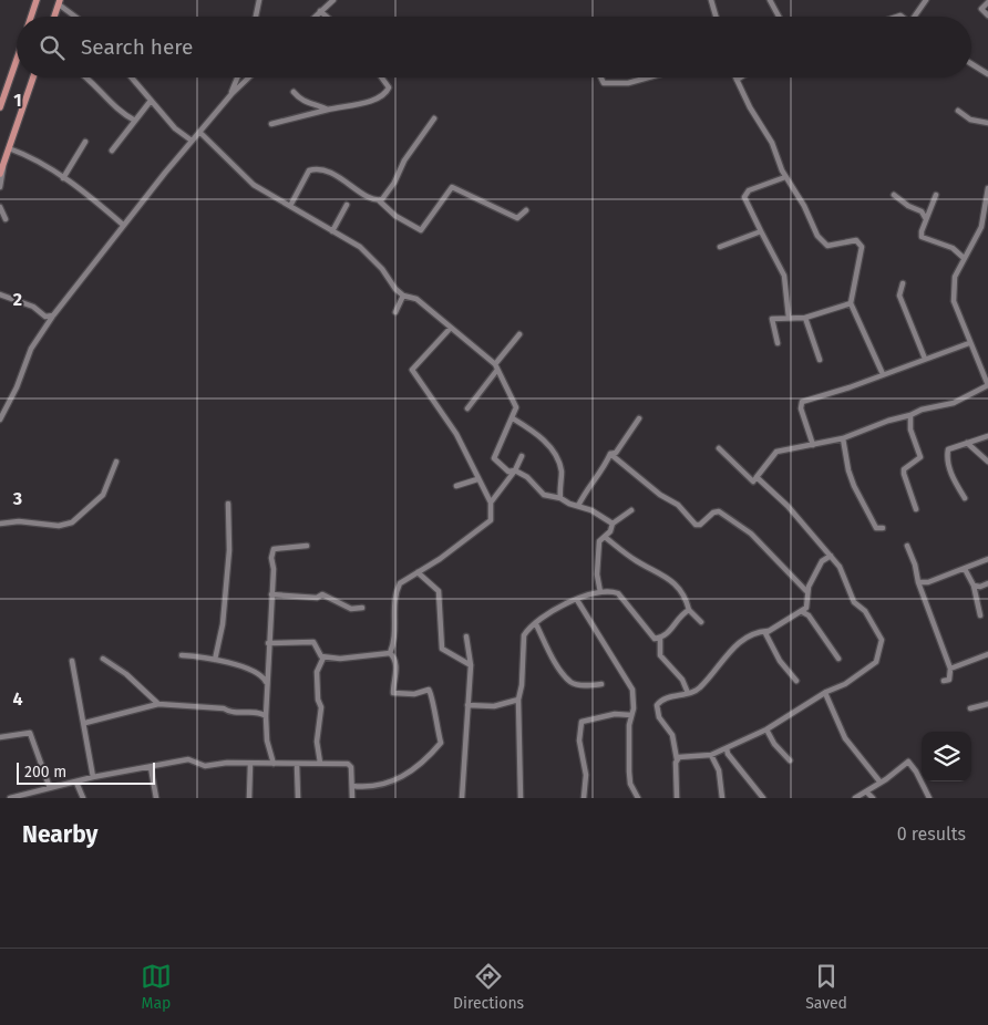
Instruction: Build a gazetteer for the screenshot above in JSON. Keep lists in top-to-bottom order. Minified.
{"scale_bar":"200 m","page":{"search":"Search here","scale":"200 m","heading":["Nearby","0 results"],"nav":["Map","Directions","Saved"]},"grid":{"rows":["1","2","3","4"]}}
